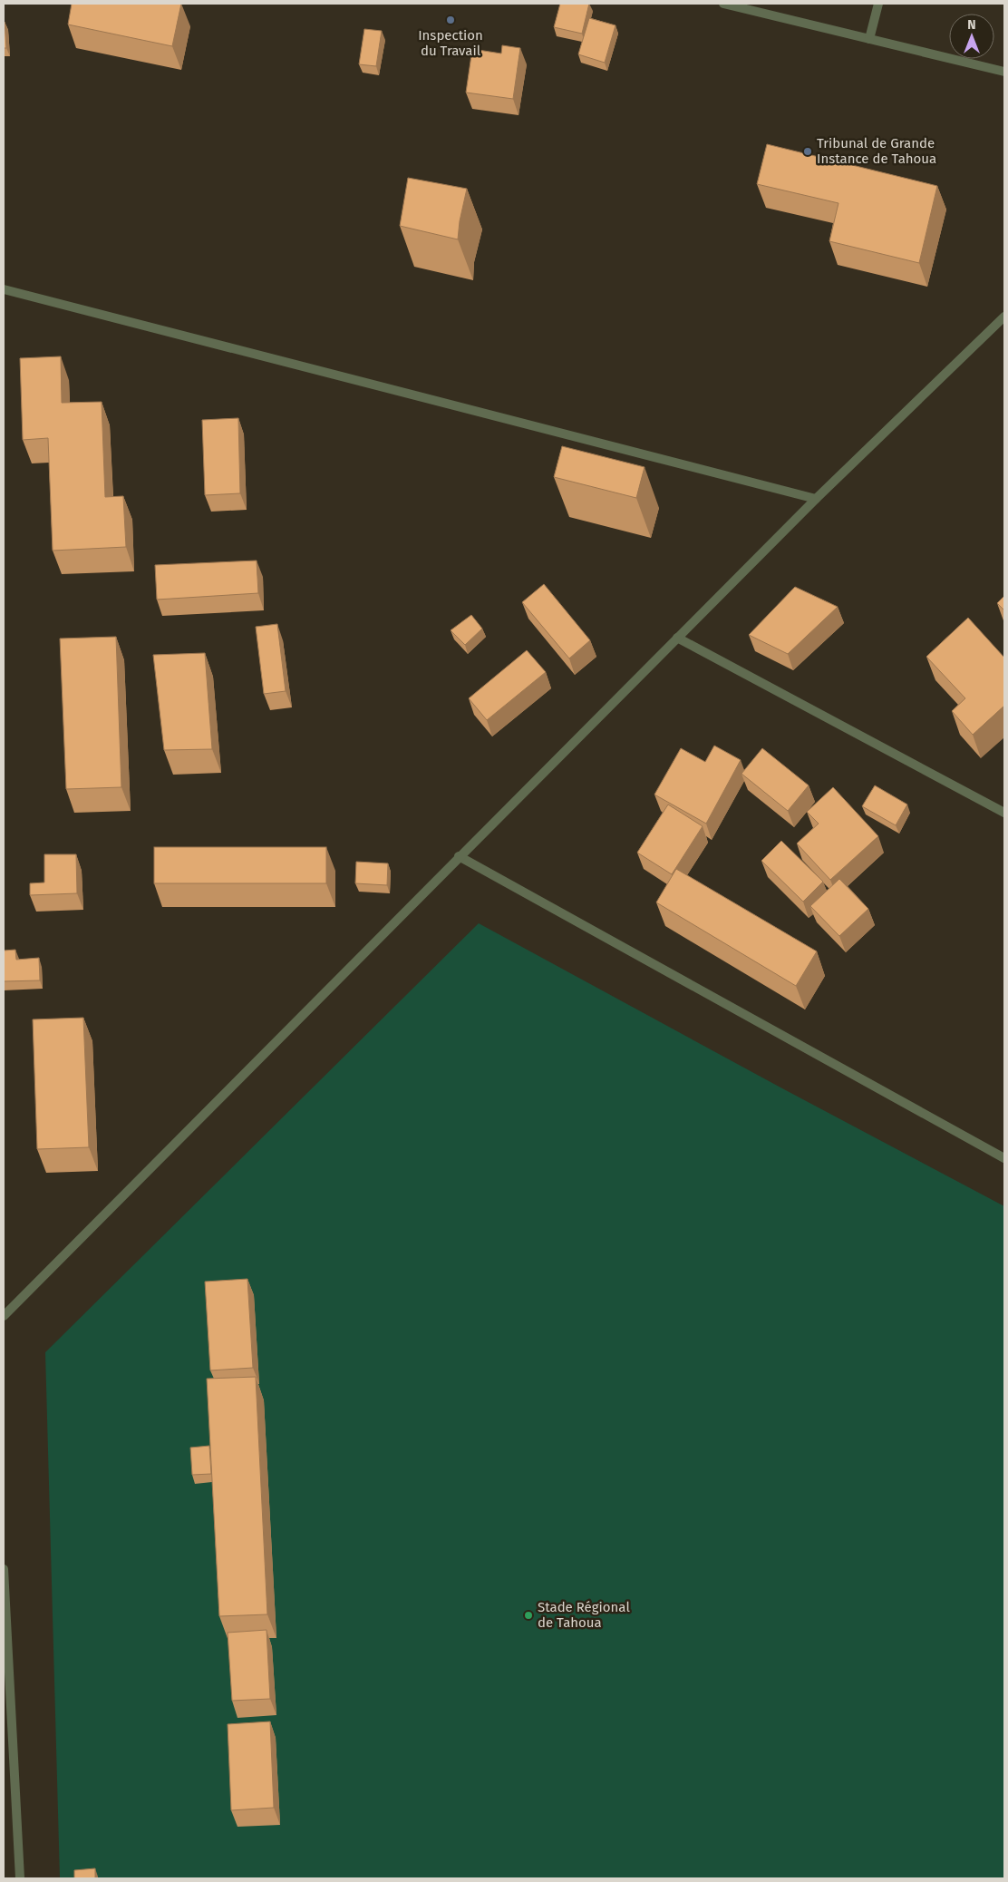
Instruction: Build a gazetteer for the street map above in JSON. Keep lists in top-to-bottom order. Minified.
{"places":["Inspection du Travail","Tribunal de Grande Instance de Tahoua","Stade Régional de Tahoua"],"north":"top"}
